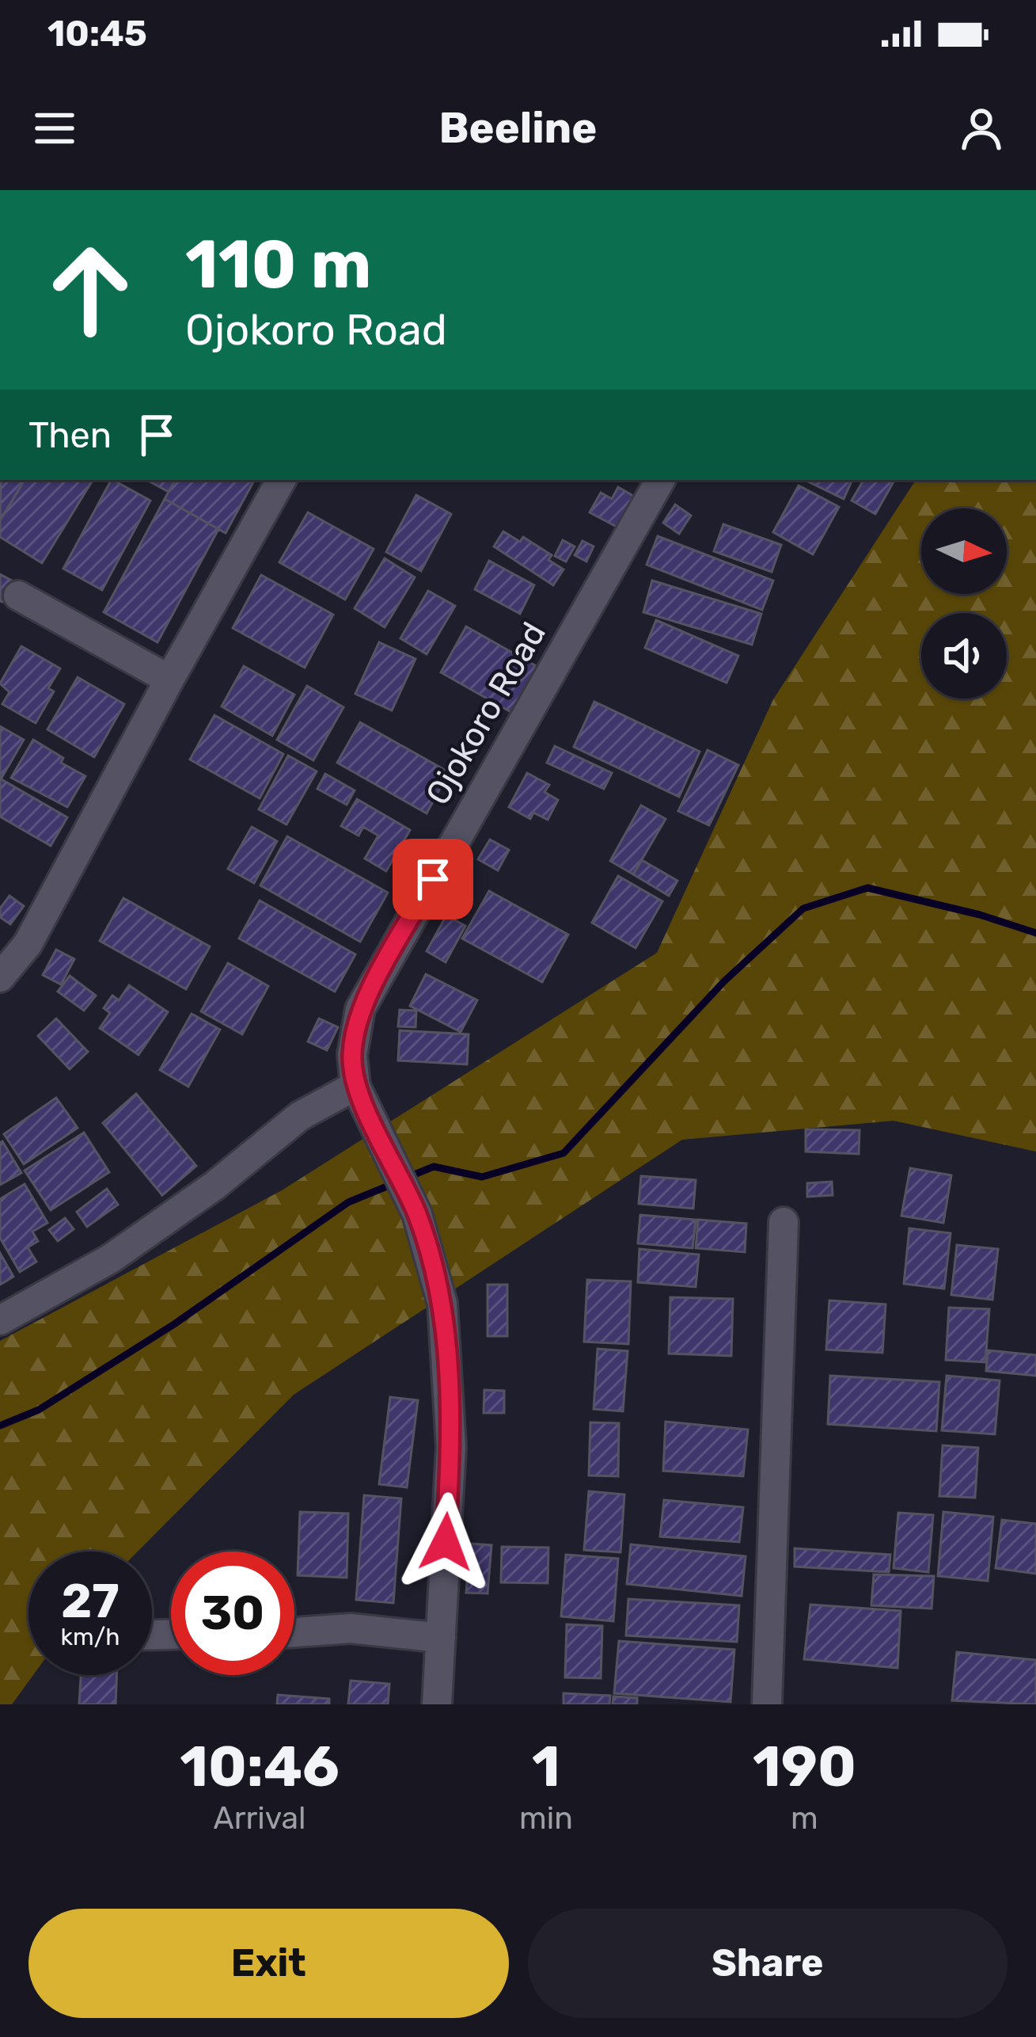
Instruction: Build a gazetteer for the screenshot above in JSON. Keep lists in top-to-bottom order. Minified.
{"streets":{"street":["Ojokoro Road"]},"north":"right","page":{"status":"10:45","header":"Beeline","turn":["110 m","Ojokoro Road"],"then":"Then","speed":"27 km/h","limit":"30","eta":["10:46","Arrival","1","min","190","m"],"buttons":["Exit","Share"]}}
